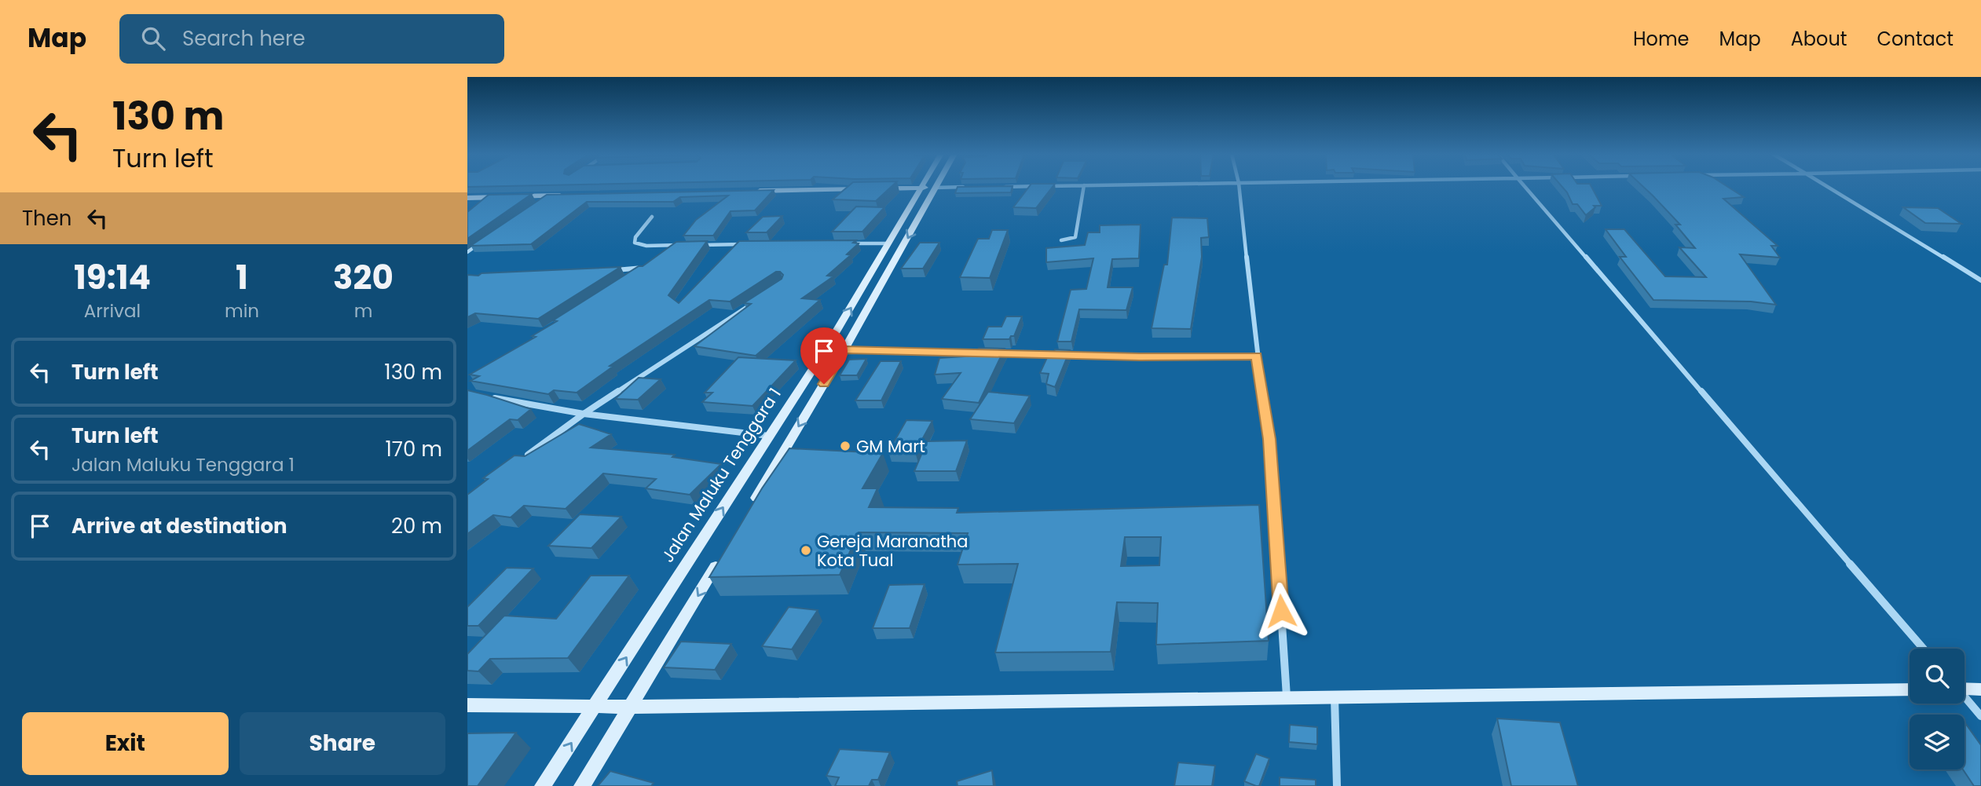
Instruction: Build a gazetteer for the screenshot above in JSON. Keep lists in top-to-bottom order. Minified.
{"streets":{"main road":["Jalan Maluku Tenggara 1"]},"places":["GM Mart","Gereja Maranatha Kota Tual"],"page":{"header":"Map","search":"Search here","nav":["Home","Map","About","Contact"],"turn":["130 m","Turn left"],"then":"Then","eta":["19:14","Arrival","1","min","320","m"],"list":[{"name":"Turn left","value":"130 m"},{"name":"Turn left","note":"Jalan Maluku Tenggara 1","value":"170 m"},{"name":"Arrive at destination","value":"20 m"}],"buttons":["Exit","Share"]}}
